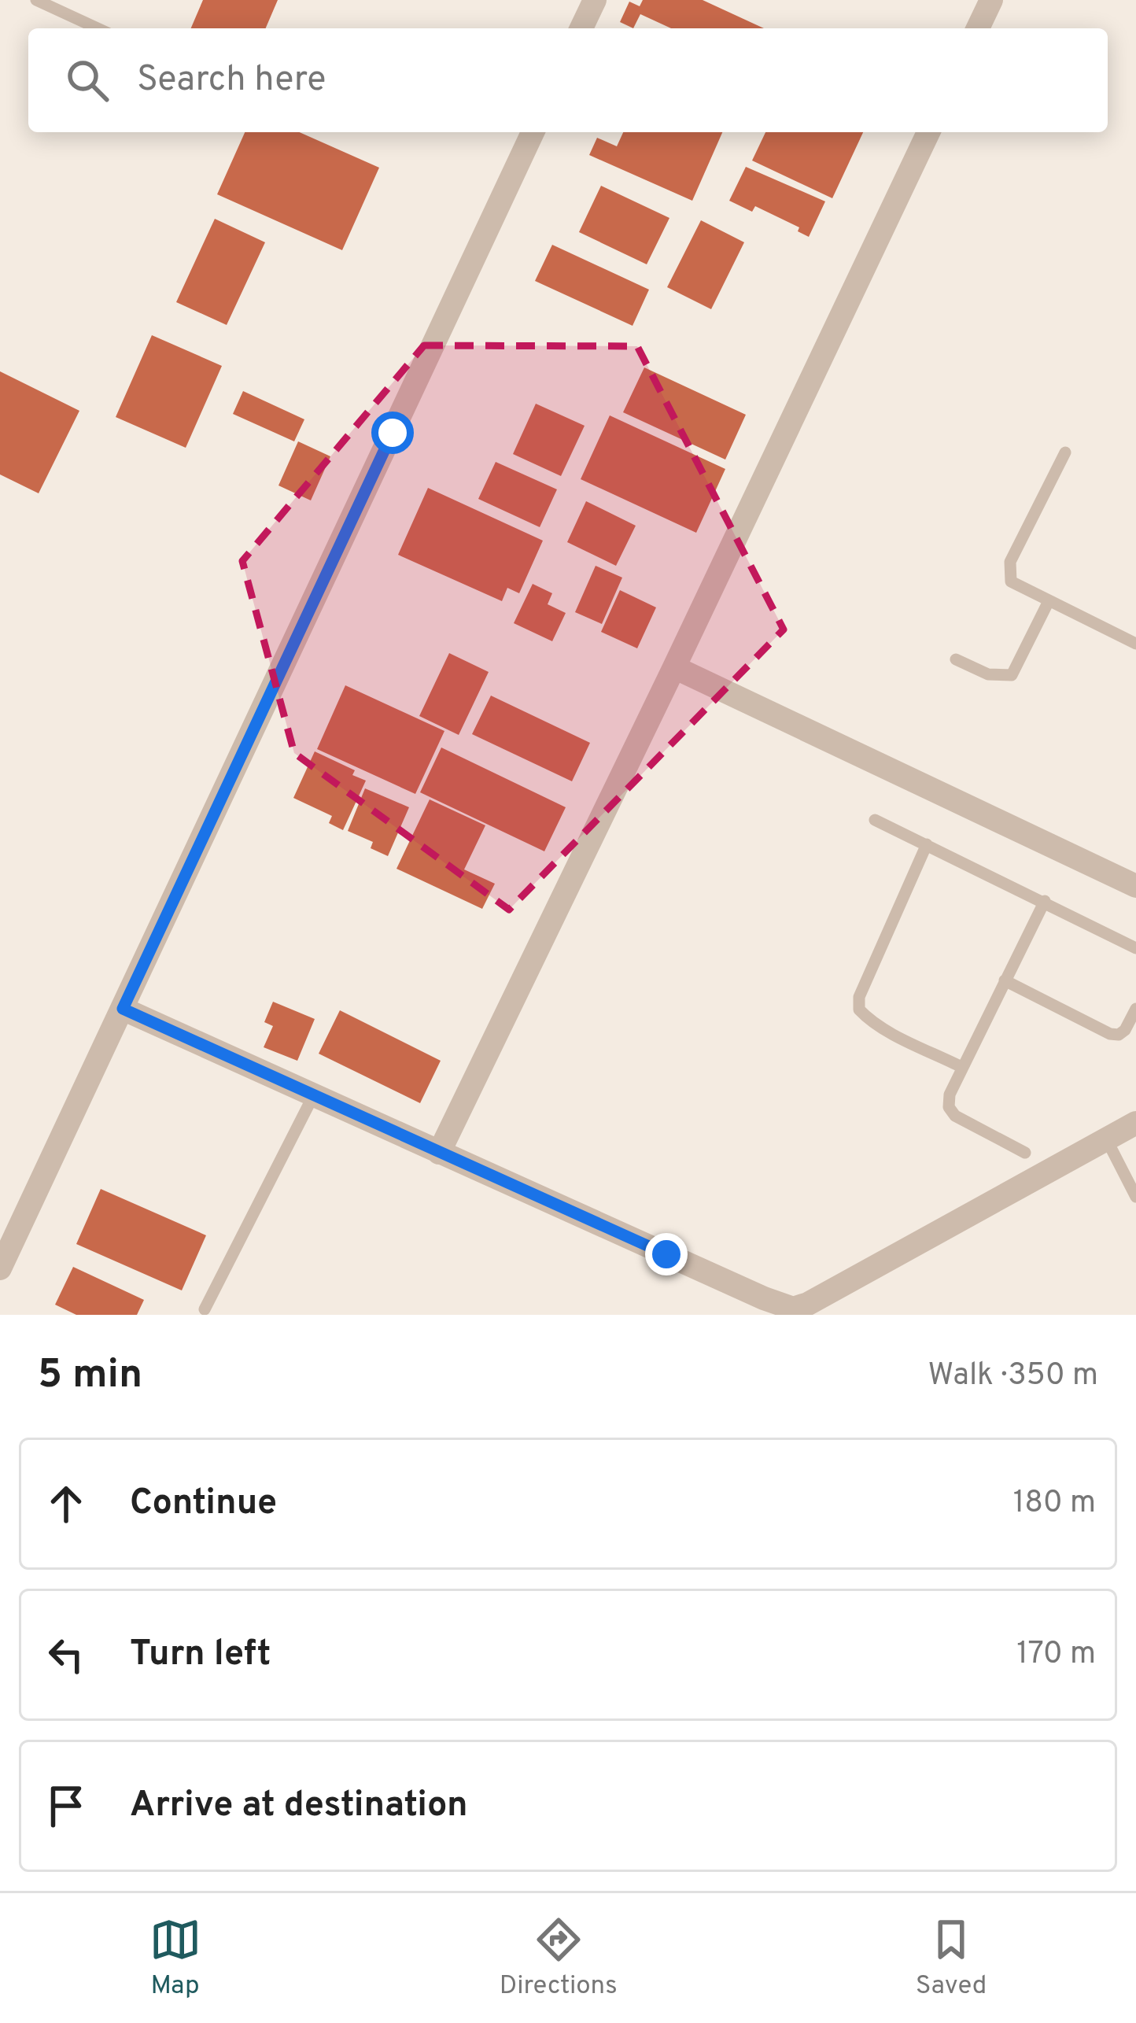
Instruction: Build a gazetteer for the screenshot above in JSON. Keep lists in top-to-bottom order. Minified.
{"page":{"search":"Search here","heading":["5 min","Walk · 350 m"],"list":[["Continue","180 m"],["Turn left","170 m"],"Arrive at destination"],"nav":["Map","Directions","Saved"]}}
